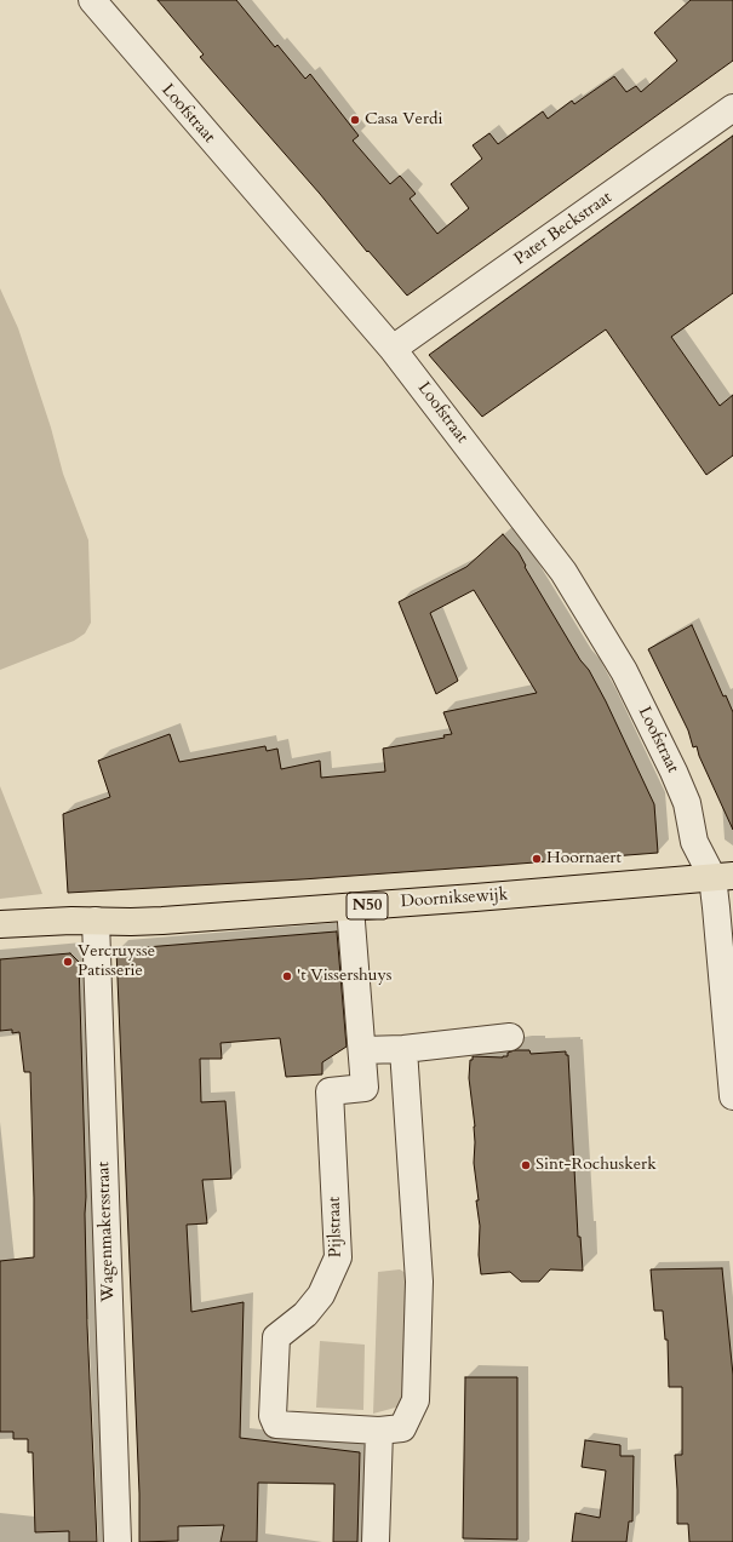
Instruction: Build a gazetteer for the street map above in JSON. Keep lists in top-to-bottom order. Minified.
{"streets":{"main road":["Doorniksewijk","N50"],"street":["Loofstraat","Pater Beckstraat","Pijlstraat","Wagenmakersstraat"]},"crossings":[["Loofstraat","Pater Beckstraat"],["Loofstraat","Doorniksewijk"],["Doorniksewijk","Pijlstraat"],["Doorniksewijk","Wagenmakersstraat"]],"places":["Casa Verdi","Hoornaert","Vercruysse Patisserie","'t Vissershuys","Sint-Rochuskerk"]}
